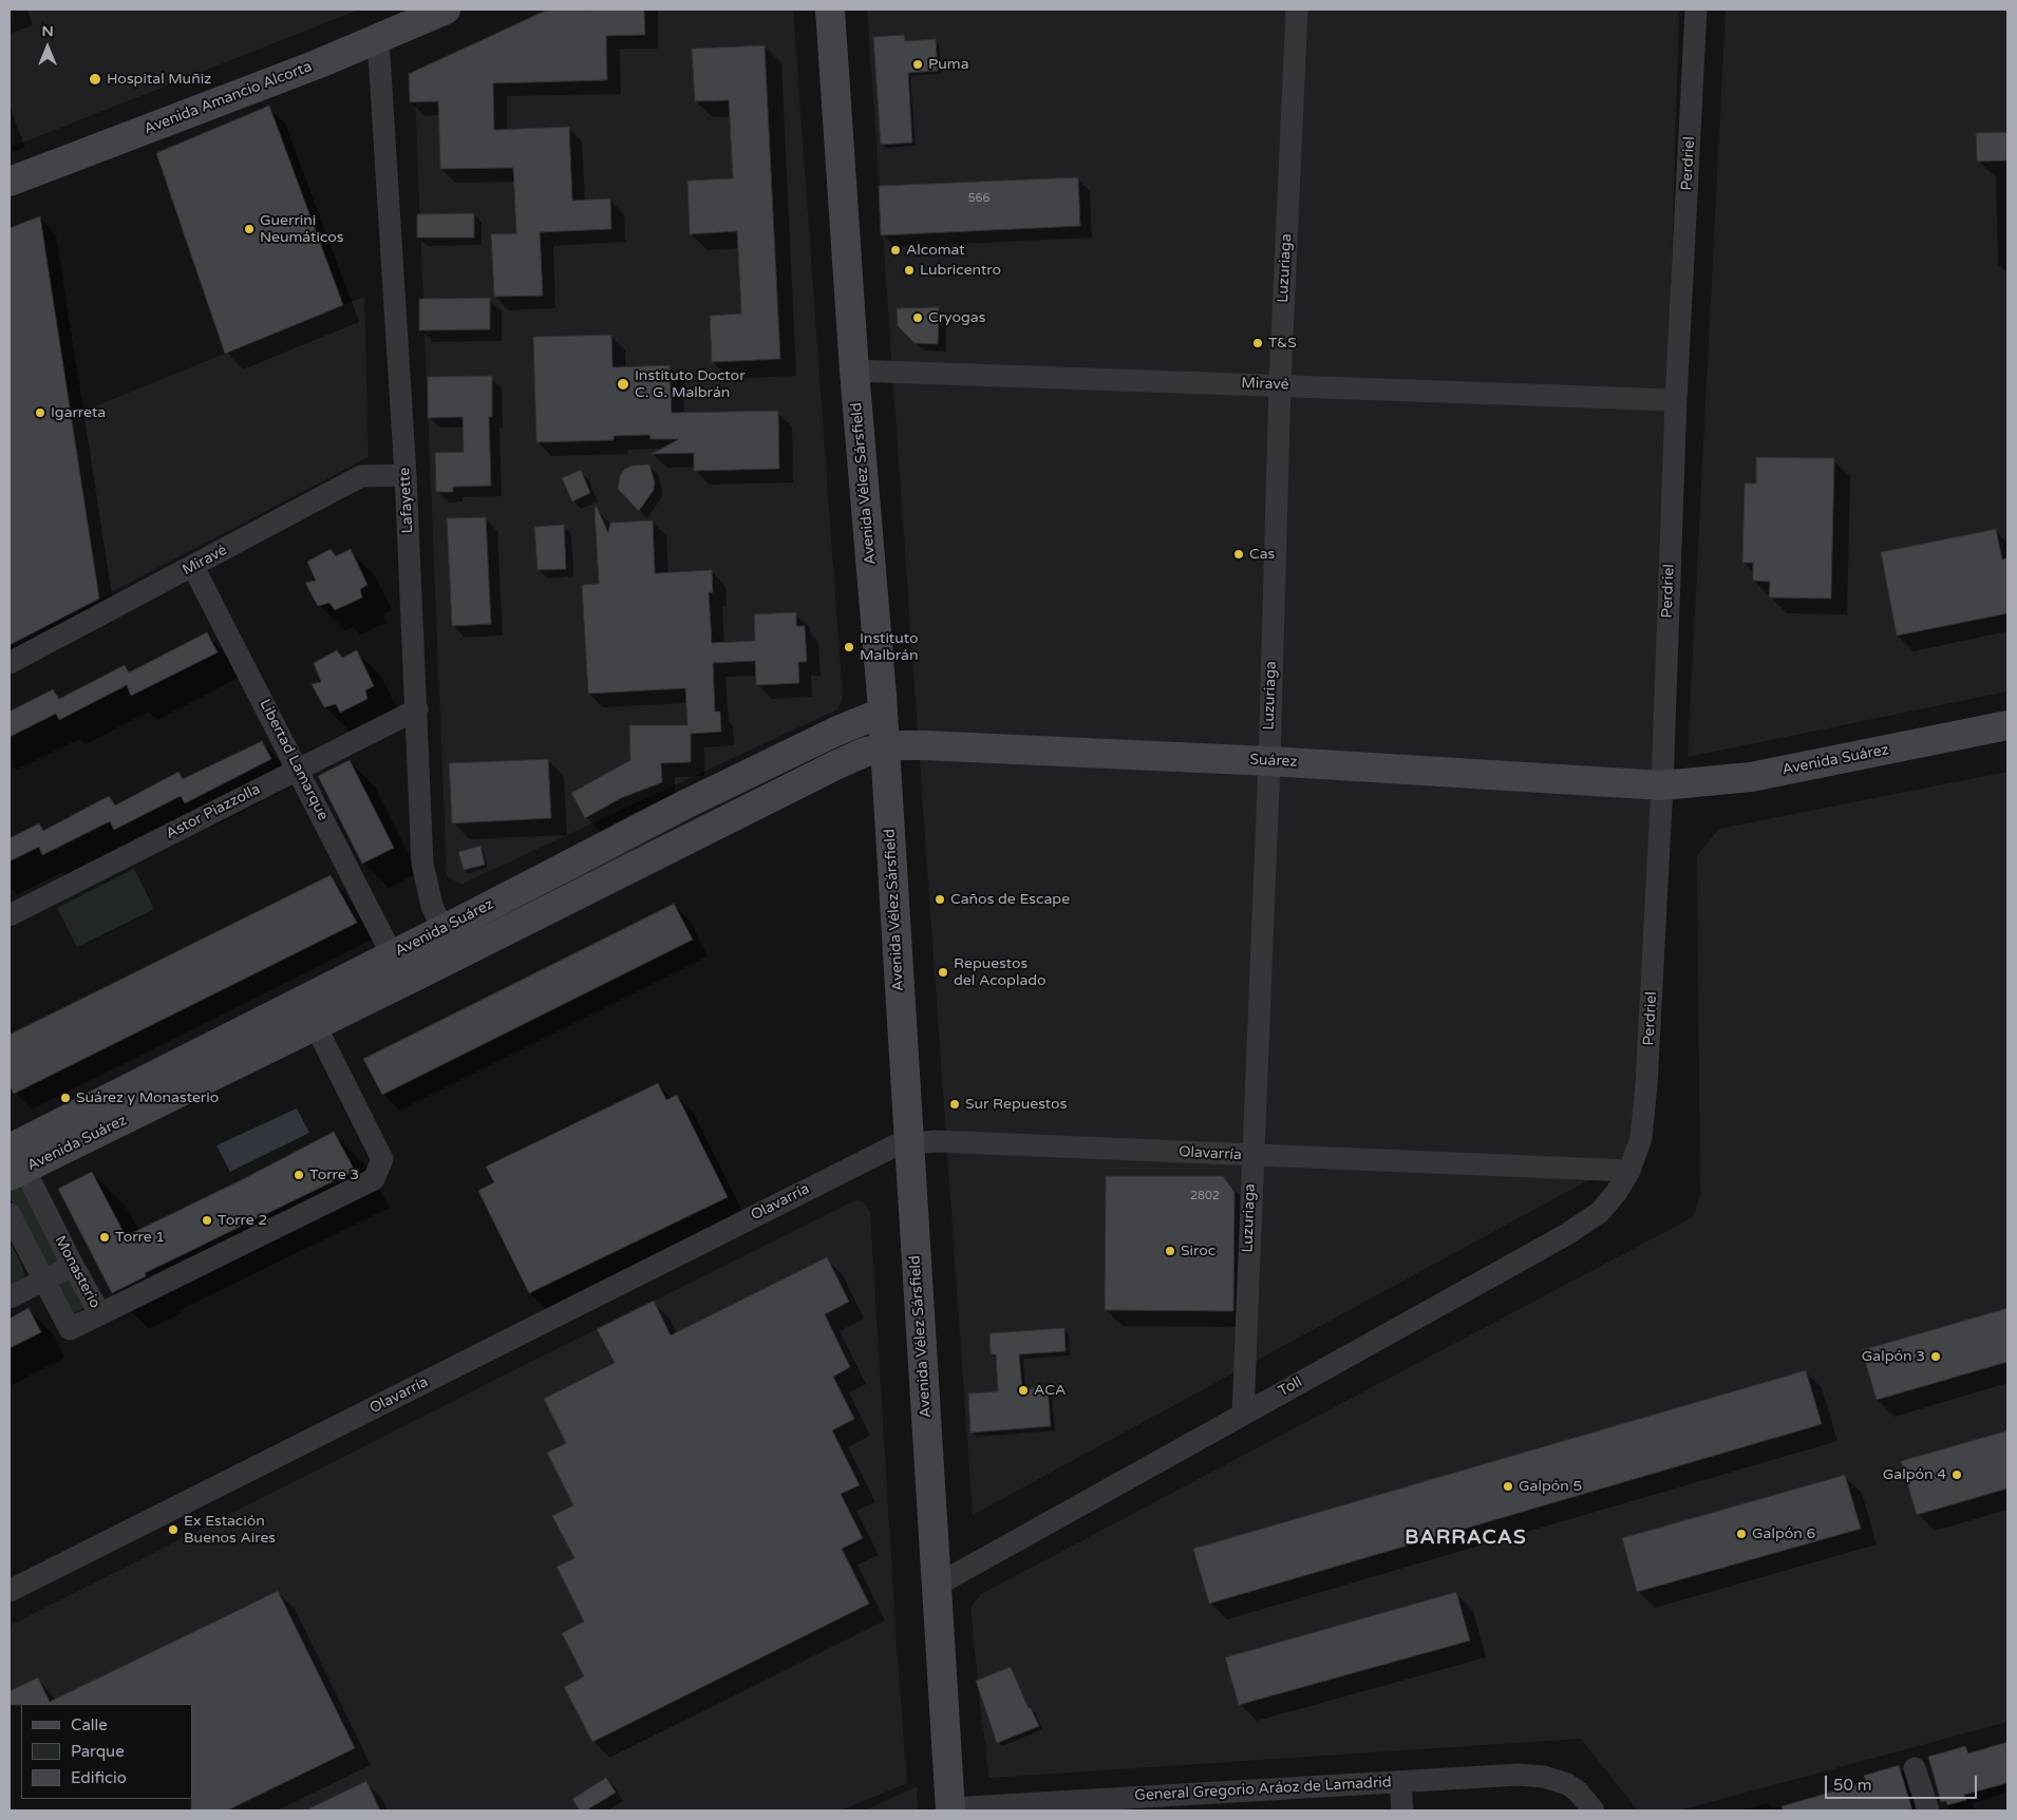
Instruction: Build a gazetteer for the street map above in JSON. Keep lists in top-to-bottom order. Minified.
{"streets":{"street":["Avenida Amancio Alcorta","Perdriel","Luzuriaga","Miravé","Avenida Vélez Sársfield","Lafayette","Libertad Lamarque","Avenida Suárez","Suárez","Astor Piazzolla","Olavarría","Monasterio","Toll","General Gregorio Aráoz de Lamadrid"]},"crossings":[["Avenida Amancio Alcorta","Lafayette"],["Perdriel","Miravé"],["Perdriel","Avenida Suárez"],["Perdriel","Suárez"],["Perdriel","Olavarría"],["Perdriel","Toll"],["Luzuriaga","Miravé"],["Luzuriaga","Suárez"],["Luzuriaga","Olavarría"],["Luzuriaga","Toll"],["Miravé","Avenida Vélez Sársfield"],["Miravé","Lafayette"],["Miravé","Libertad Lamarque"],["Avenida Vélez Sársfield","Avenida Suárez"],["Avenida Vélez Sársfield","Suárez"],["Avenida Vélez Sársfield","Olavarría"],["Avenida Vélez Sársfield","Toll"],["Avenida Vélez Sársfield","General Gregorio Aráoz de Lamadrid"],["Lafayette","Avenida Suárez"],["Lafayette","Astor Piazzolla"],["Libertad Lamarque","Avenida Suárez"],["Libertad Lamarque","Astor Piazzolla"],["Avenida Suárez","Suárez"],["Avenida Suárez","Monasterio"],["Olavarría","Toll"]],"districts":["BARRACAS"],"places":["Puma","Hospital Muñiz","Guerrini Neumáticos","Alcomat","Lubricentro","Cryogas","T&S","Instituto Doctor C. G. Malbrán","Igarreta","Cas","Instituto Malbrán","Caños de Escape","Repuestos del Acoplado","Suárez y Monasterio","Sur Repuestos","Torre 3","Torre 2","Torre 1","Siroc","Galpón 3","ACA","Galpón 4","Galpón 5","Ex Estación Buenos Aires","Galpón 6"],"house_numbers":["566","2802"],"legend":["Calle","Parque","Edificio"],"scale_bar":"50 m","north":"top"}
